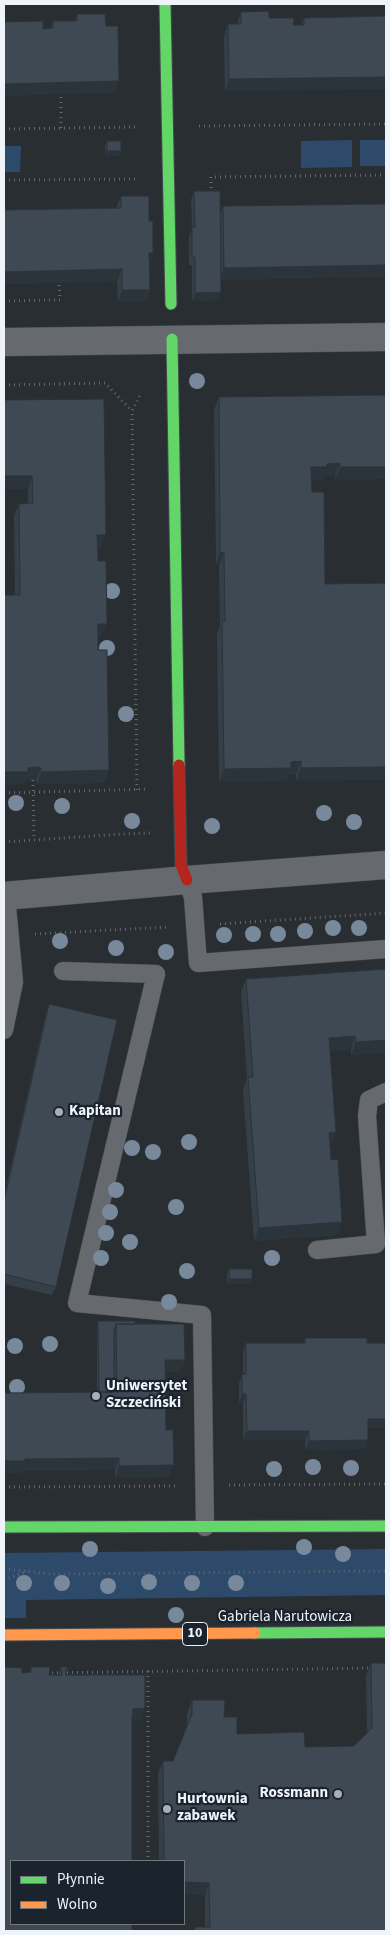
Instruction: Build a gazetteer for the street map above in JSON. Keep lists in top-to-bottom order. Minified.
{"streets":{"street":["Gabriela Narutowicza","10"]},"places":["Kapitan","Uniwersytet Szczeciński","Rossmann","Hurtownia zabawek"],"legend":["Płynnie","Wolno"]}
